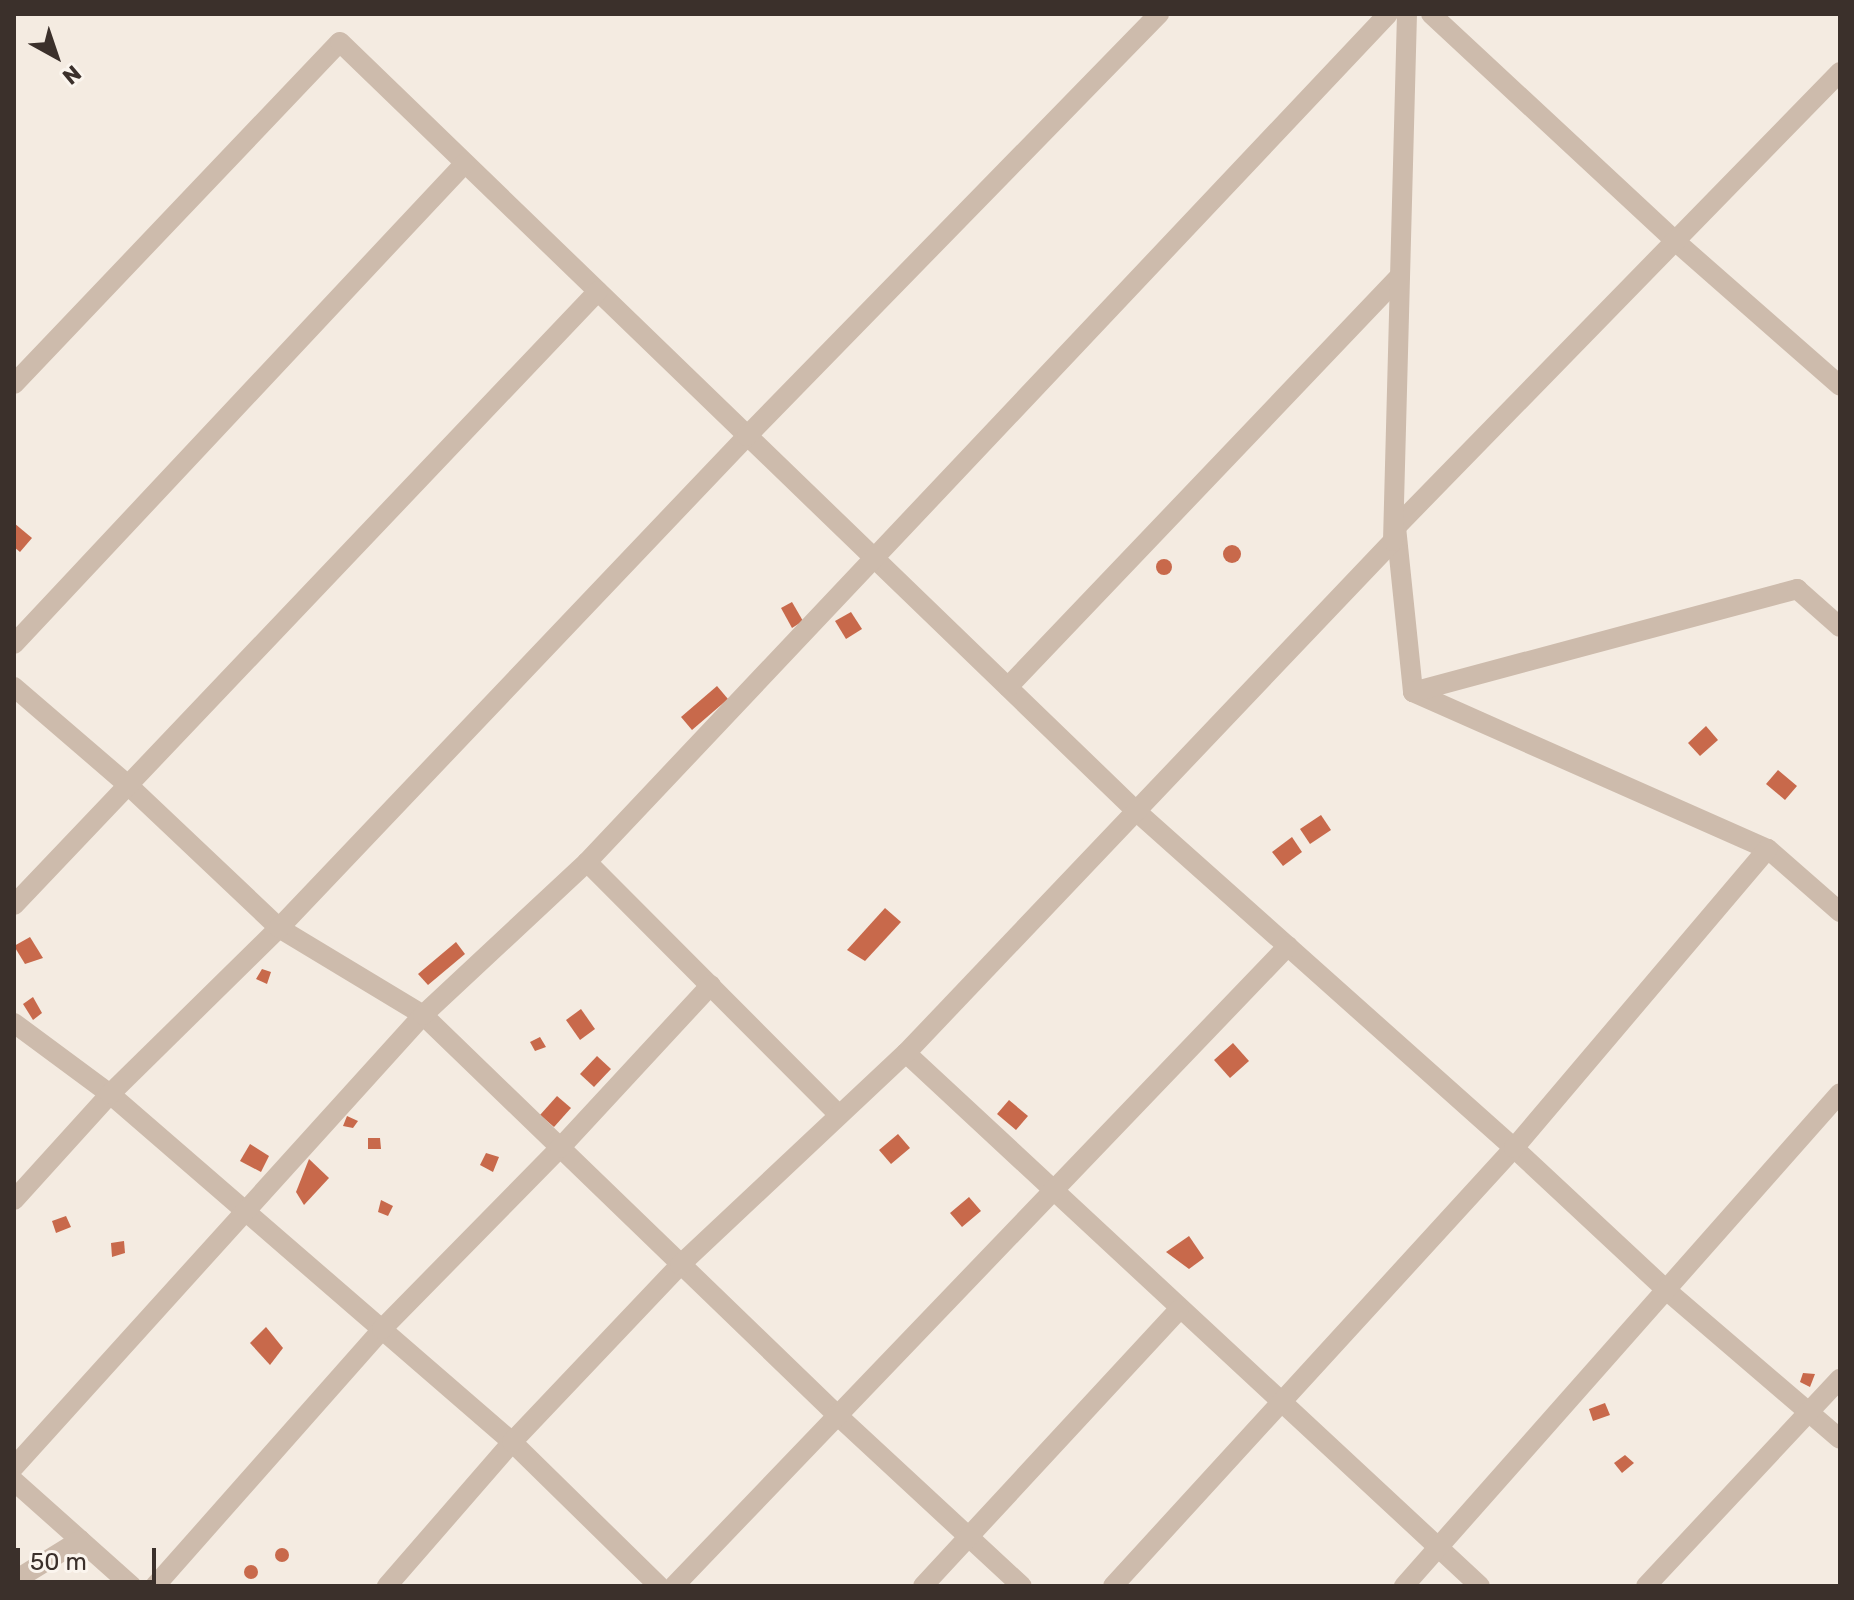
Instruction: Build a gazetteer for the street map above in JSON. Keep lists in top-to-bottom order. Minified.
{"scale_bar":"50 m","north":"bottom right"}
